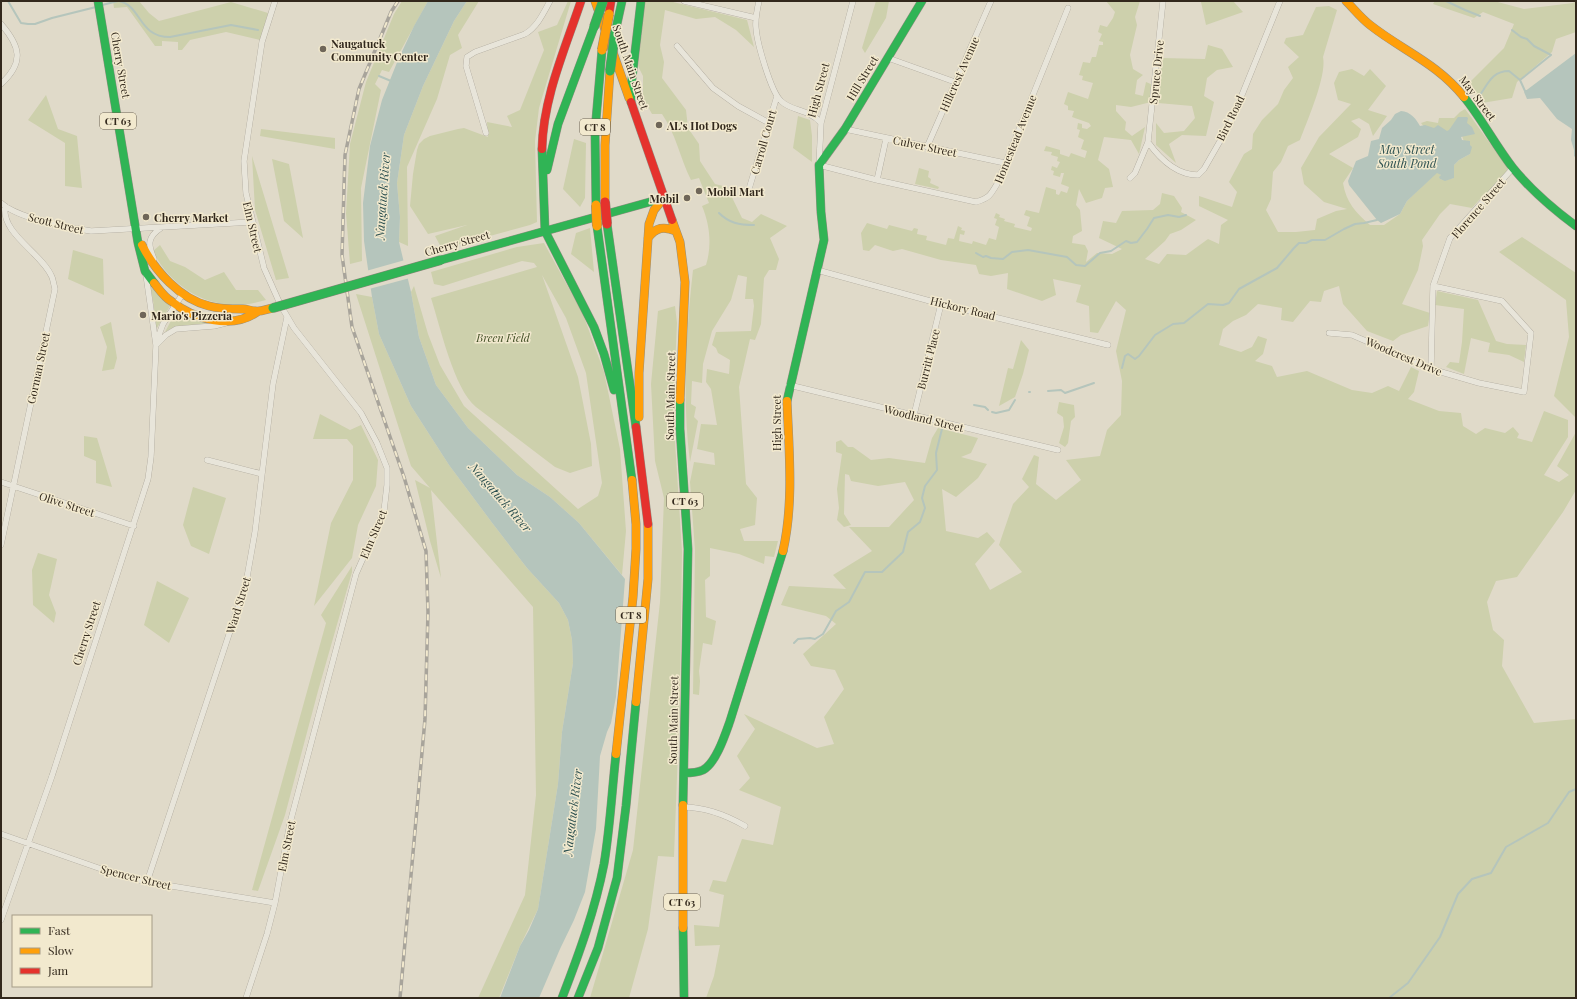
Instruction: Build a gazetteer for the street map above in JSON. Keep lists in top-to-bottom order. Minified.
{"streets":{"main road":["Cherry Street","South Main Street","Hill Street","High Street","May Street","CT 63","CT 8"],"street":["Spruce Drive","Hillcrest Avenue","Bird Road","Homestead Avenue","Carroll Court","Culver Street","Florence Street","Scott Street","Elm Street","Hickory Road","Woodcrest Drive","Burritt Place","Gorman Street","Woodland Street","Olive Street","Ward Street","Spencer Street"]},"crossings":[["Cherry Street","South Main Street"],["Cherry Street","Scott Street"],["Cherry Street","Olive Street"],["Cherry Street","Spencer Street"],["South Main Street","High Street"],["South Main Street","CT 63"],["Spruce Drive","Bird Road"],["Hillcrest Avenue","Culver Street"],["Hill Street","High Street"],["Hill Street","Homestead Avenue"],["Hill Street","Culver Street"],["High Street","Homestead Avenue"],["High Street","Hickory Road"],["High Street","Woodland Street"],["May Street","Florence Street"],["Homestead Avenue","Culver Street"],["Florence Street","Woodcrest Drive"],["Scott Street","Elm Street"],["Scott Street","Gorman Street"],["Elm Street","Ward Street"],["Elm Street","Spencer Street"],["Hickory Road","Burritt Place"],["Burritt Place","Woodland Street"],["Gorman Street","Olive Street"],["Ward Street","Spencer Street"]],"water":["May Street South Pond","Naugatuck River"],"parks":["Breen Field"],"places":["Naugatuck Community Center","AL's Hot Dogs","Mobil Mart","Mobil","Cherry Market","Mario's Pizzeria"],"legend":["Fast","Slow","Jam"]}
